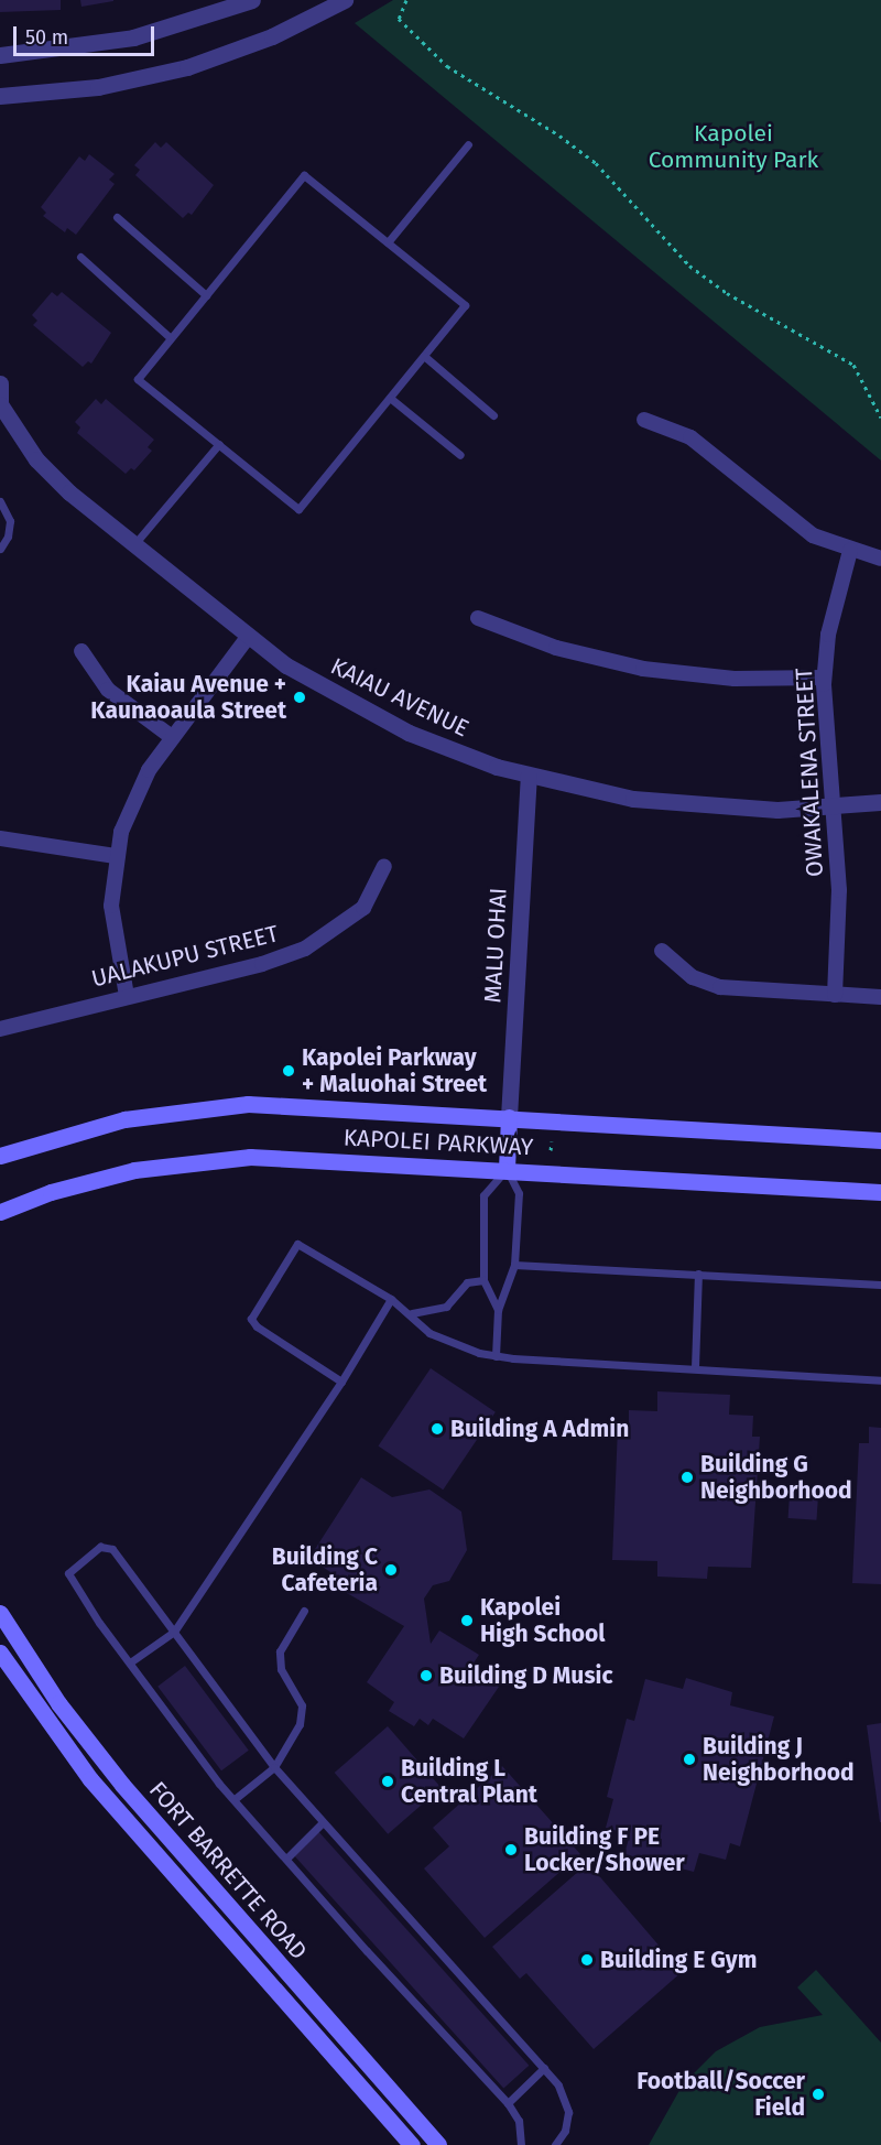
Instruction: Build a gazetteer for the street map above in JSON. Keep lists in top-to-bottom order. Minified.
{"streets":{"main road":["KAPOLEI PARKWAY","FORT BARRETTE ROAD"],"street":["KAIAU AVENUE","OWAKALENA STREET","MALU OHAI","UALAKUPU STREET"]},"crossings":[["KAIAU AVENUE","OWAKALENA STREET"],["KAIAU AVENUE","MALU OHAI"],["MALU OHAI","KAPOLEI PARKWAY"]],"parks":["Kapolei Community Park"],"places":["Kaiau Avenue + Kaunaoaula Street","Kapolei Parkway + Maluohai Street","Building A Admin","Building G Neighborhood","Building C Cafeteria","Kapolei High School","Building D Music","Building J Neighborhood","Building L Central Plant","Building F PE Locker/Shower","Building E Gym","Football/Soccer Field"],"scale_bar":"50 m"}
